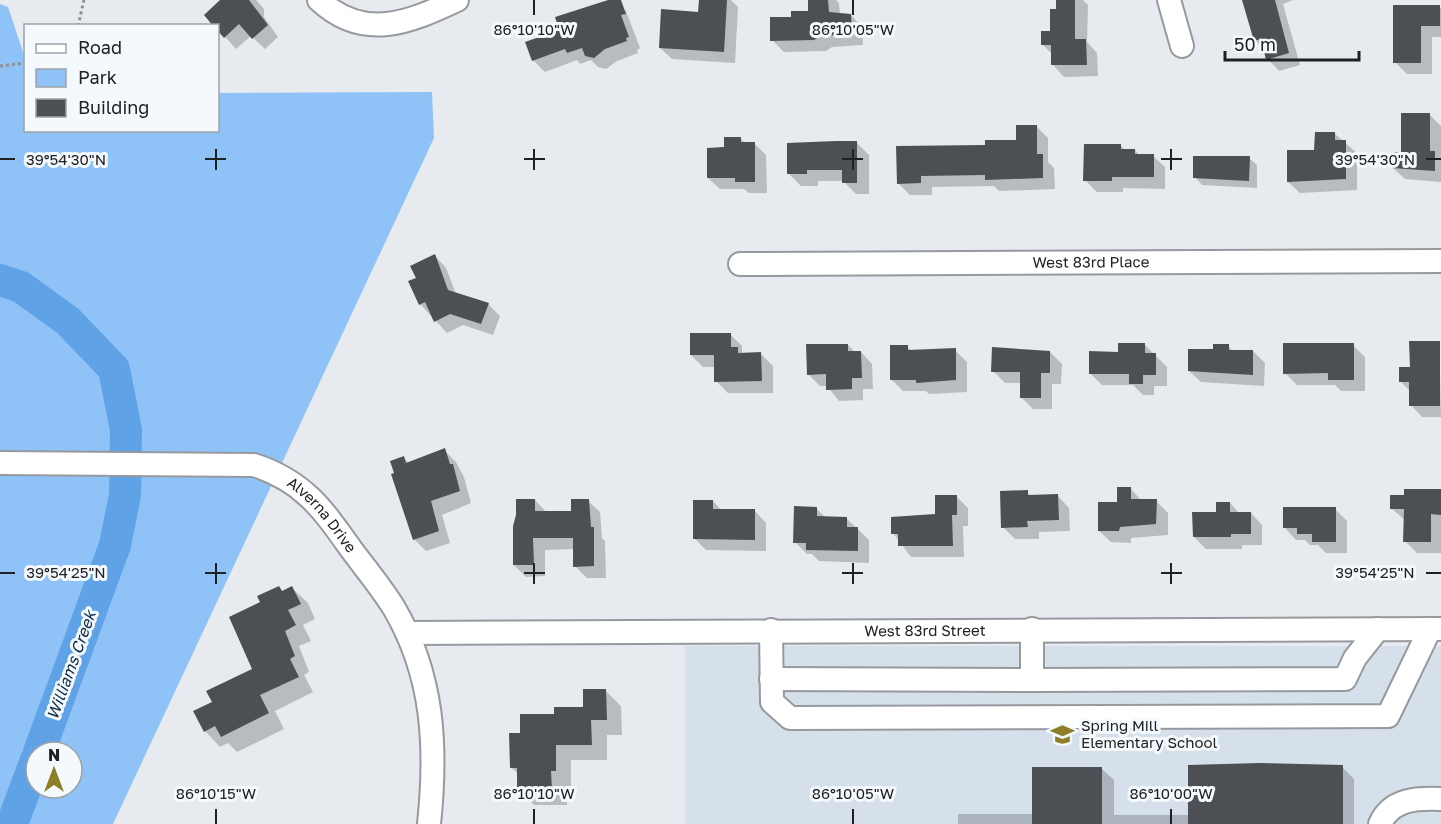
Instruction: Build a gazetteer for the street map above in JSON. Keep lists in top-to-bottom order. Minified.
{"streets":{"street":["West 83rd Place","Alverna Drive","West 83rd Street"]},"crossings":[["Alverna Drive","West 83rd Street"]],"water":["Williams Creek"],"places":{"school or university":["Spring Mill Elementary School"]},"legend":["Road","Park","Building"],"scale_bar":"50 m","north":"top","coordinates":["86°10'10\"W","86°10'05\"W","39°54'30\"N","39°54'25\"N","86°10'15\"W","86°10'00\"W"]}
